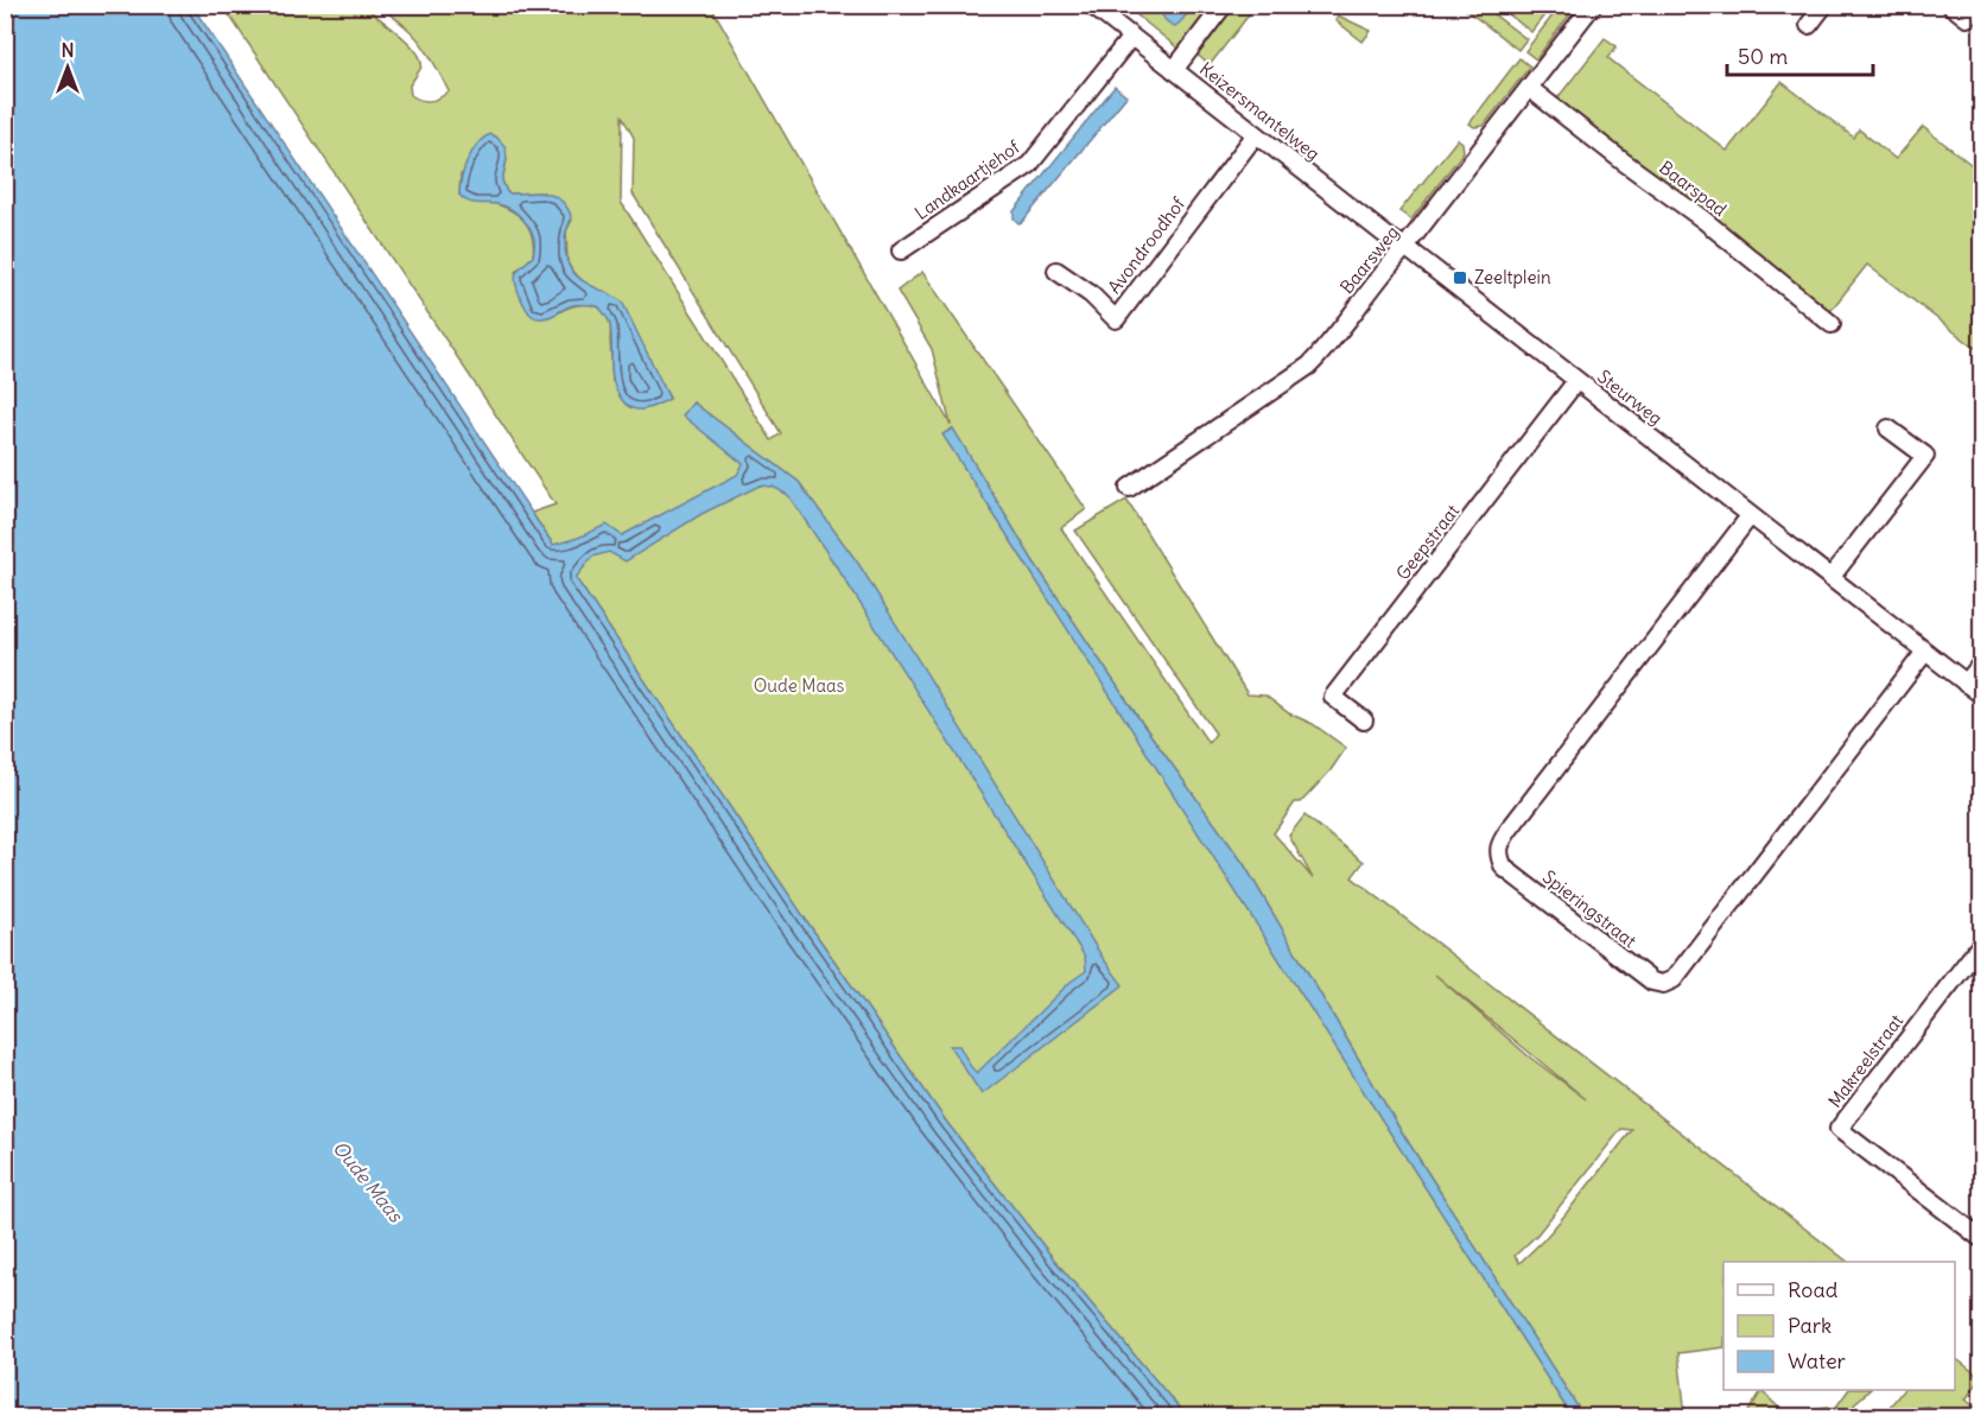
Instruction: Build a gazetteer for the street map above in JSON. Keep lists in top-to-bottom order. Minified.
{"streets":{"street":["Keizersmantelweg","Landkaartjehof","Baarspad","Avondroodhof","Baarsweg","Steurweg","Geepstraat","Spieringstraat","Makreelstraat"]},"crossings":[["Keizersmantelweg","Landkaartjehof"],["Keizersmantelweg","Avondroodhof"],["Keizersmantelweg","Baarsweg"],["Keizersmantelweg","Steurweg"],["Baarspad","Baarsweg"],["Baarsweg","Steurweg"],["Steurweg","Geepstraat"],["Steurweg","Spieringstraat"]],"water":["Oude Maas"],"parks":["Oude Maas"],"places":{"transit":["Zeeltplein"]},"legend":["Road","Park","Water"],"scale_bar":"50 m","north":"top"}
